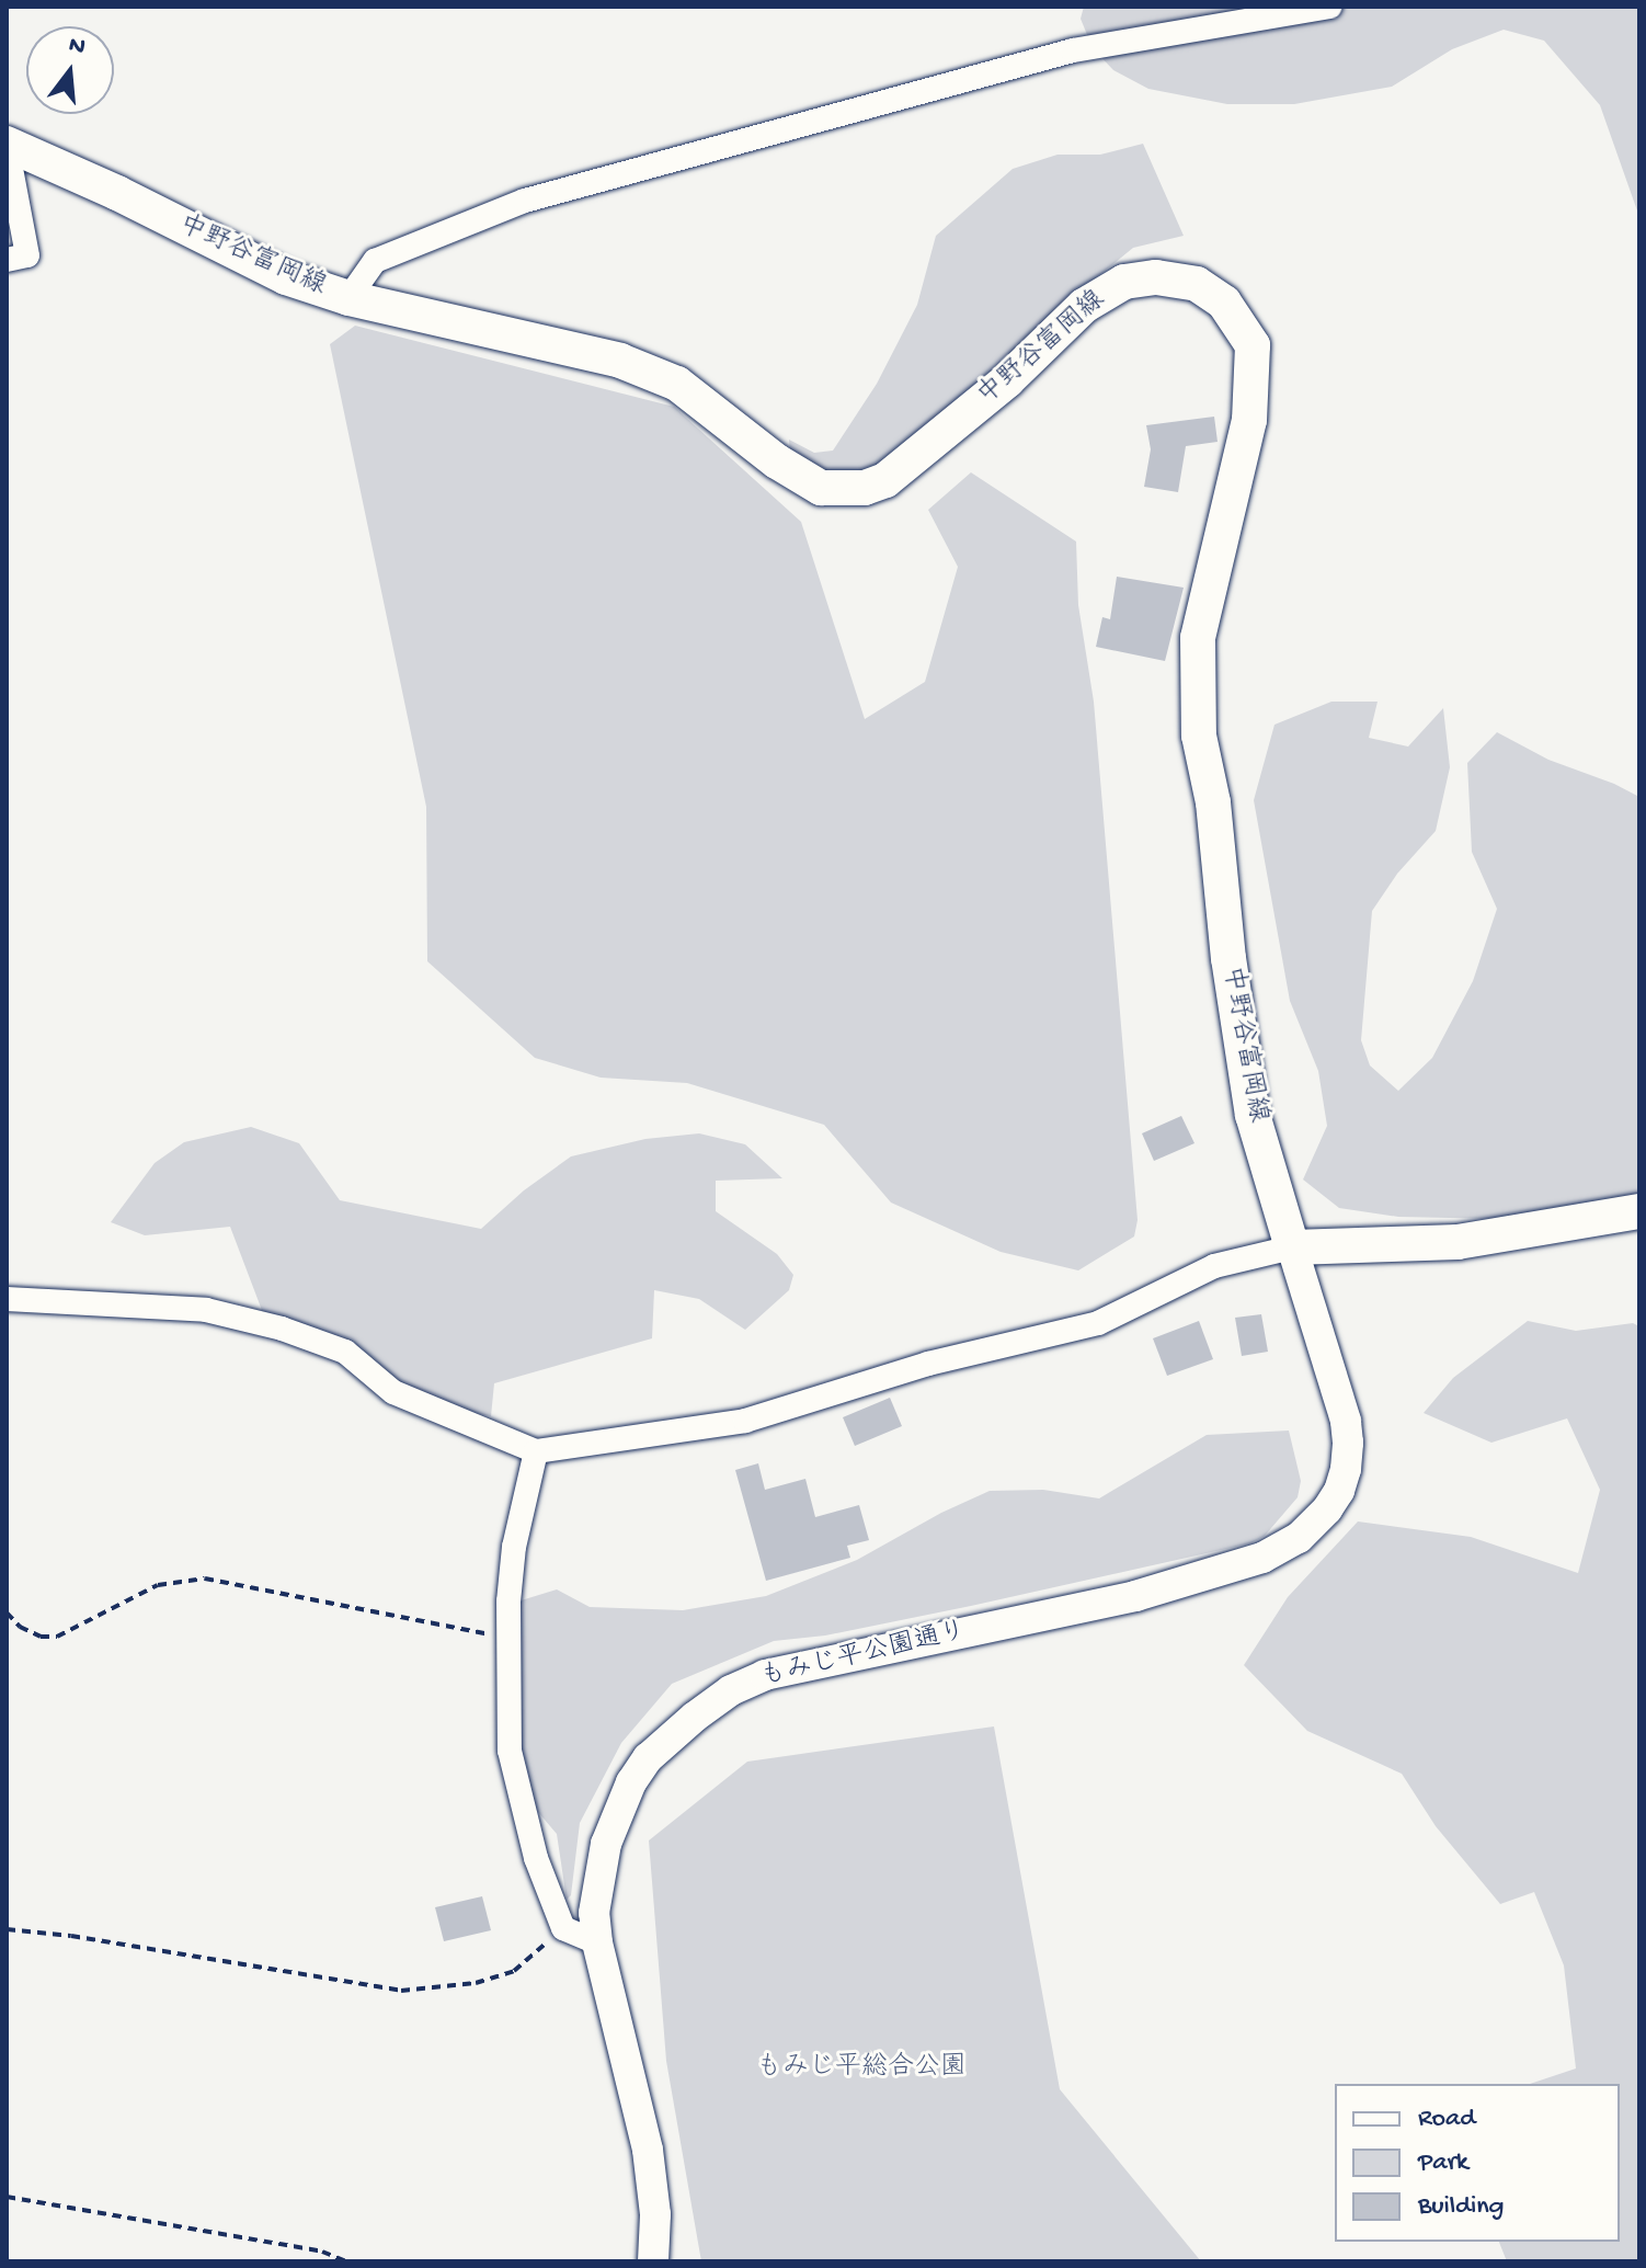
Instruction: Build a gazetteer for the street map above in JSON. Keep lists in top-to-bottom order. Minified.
{"streets":{"main road":["中野谷富岡線"],"street":["もみじ平公園通り"]},"crossings":[["中野谷富岡線","もみじ平公園通り"]],"parks":["もみじ平総合公園"],"legend":["Road","Park","Building"],"north":"top"}
